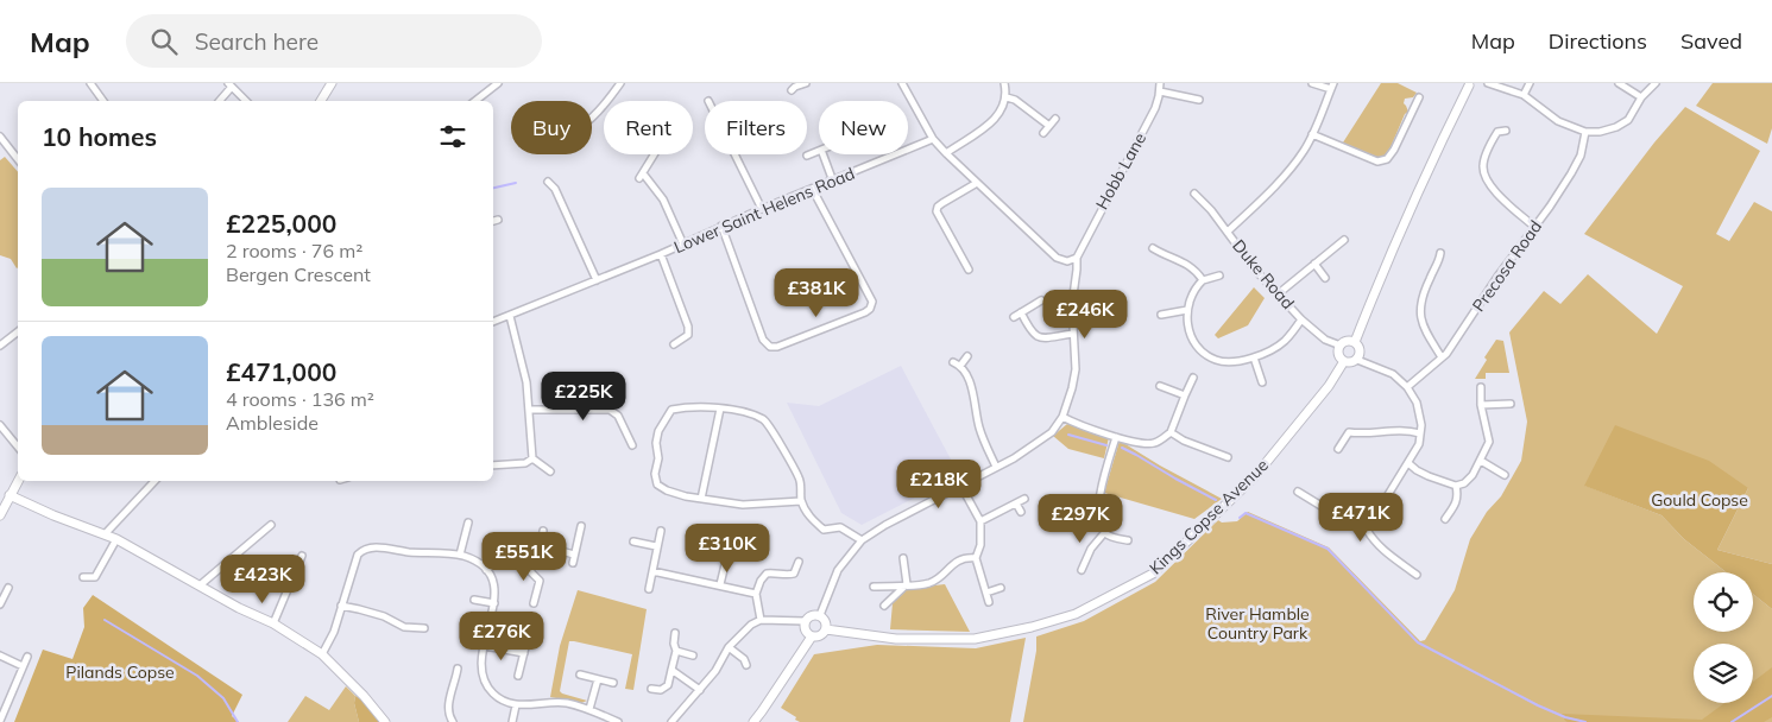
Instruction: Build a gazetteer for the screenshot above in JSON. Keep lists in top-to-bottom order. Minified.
{"streets":{"street":["Hobb Lane","Lower Saint Helens Road","Precosa Road","Duke Road","Kings Copse Avenue"]},"crossings":[["Duke Road","Kings Copse Avenue"]],"parks":["Gould Copse","River Hamble Country Park","Pilands Copse"],"page":{"header":"Map","search":"Search here","nav":["Map","Directions","Saved"],"chip":["Buy","Rent","Filters","New"],"heading":"10 homes","list":[{"name":"£225,000","note":"2 rooms · 76 m² · Bergen Crescent"},{"name":"£471,000","note":"4 rooms · 136 m² · Ambleside"}],"price":["£381K","£246K","£225K","£218K","£471K","£297K","£310K","£551K","£423K","£276K"]}}
